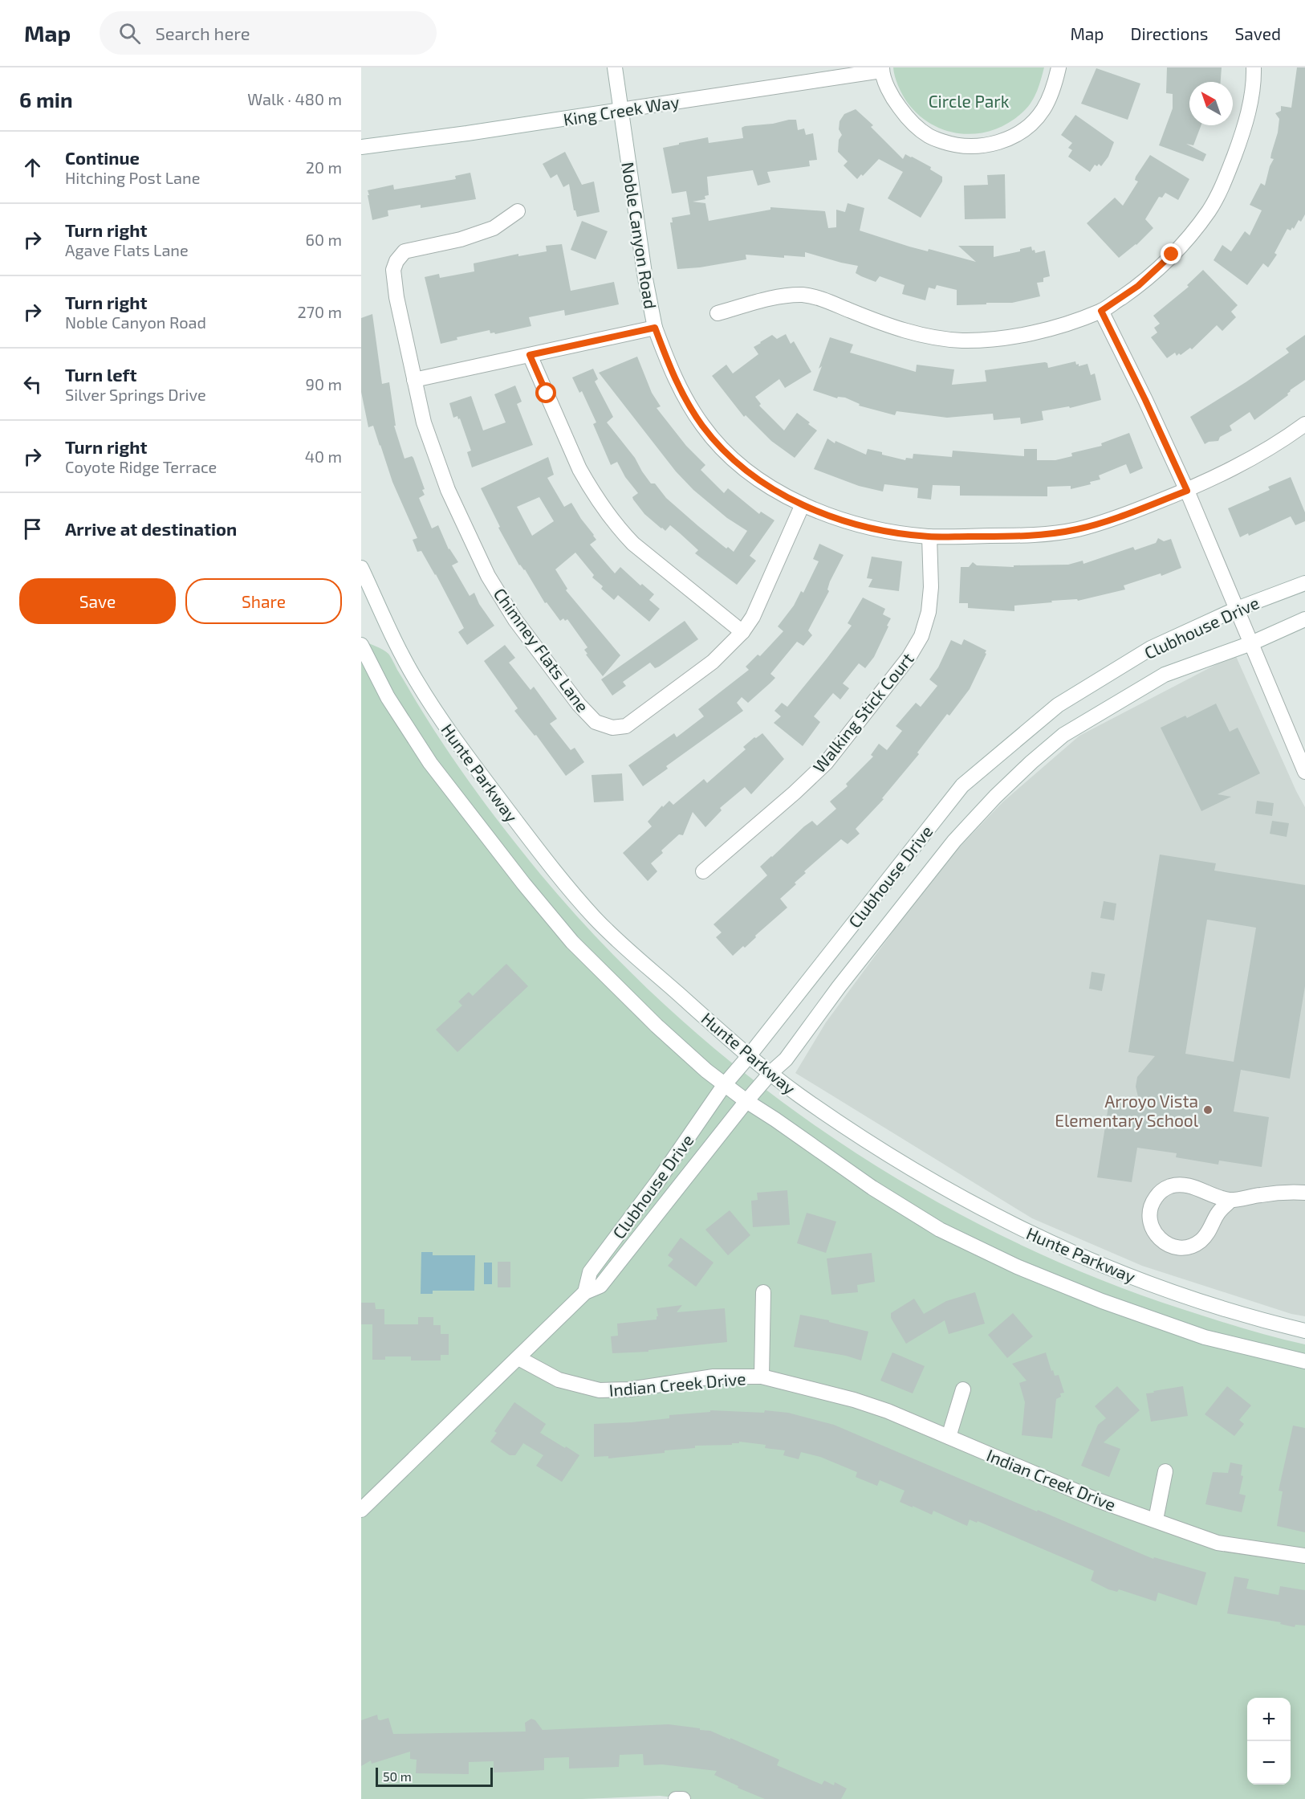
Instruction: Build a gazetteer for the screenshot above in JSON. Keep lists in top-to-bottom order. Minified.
{"streets":{"street":["King Creek Way","Noble Canyon Road","Clubhouse Drive","Chimney Flats Lane","Walking Stick Court","Hunte Parkway","Indian Creek Drive"]},"crossings":[["King Creek Way","Noble Canyon Road"],["Noble Canyon Road","Chimney Flats Lane"],["Noble Canyon Road","Walking Stick Court"],["Clubhouse Drive","Hunte Parkway"],["Clubhouse Drive","Indian Creek Drive"]],"parks":["Circle Park"],"places":["Arroyo Vista Elementary School"],"scale_bar":"50 m","north":"top left","page":{"header":"Map","search":"Search here","nav":["Map","Directions","Saved"],"heading":["6 min","Walk · 480 m"],"list":[["Continue","Hitching Post Lane","20 m"],["Turn right","Agave Flats Lane","60 m"],["Turn right","Noble Canyon Road","270 m"],["Turn left","Silver Springs Drive","90 m"],["Turn right","Coyote Ridge Terrace","40 m"],"Arrive at destination"],"buttons":["Save","Share"],"map_buttons":["+","−"],"scale":"50 m"}}
